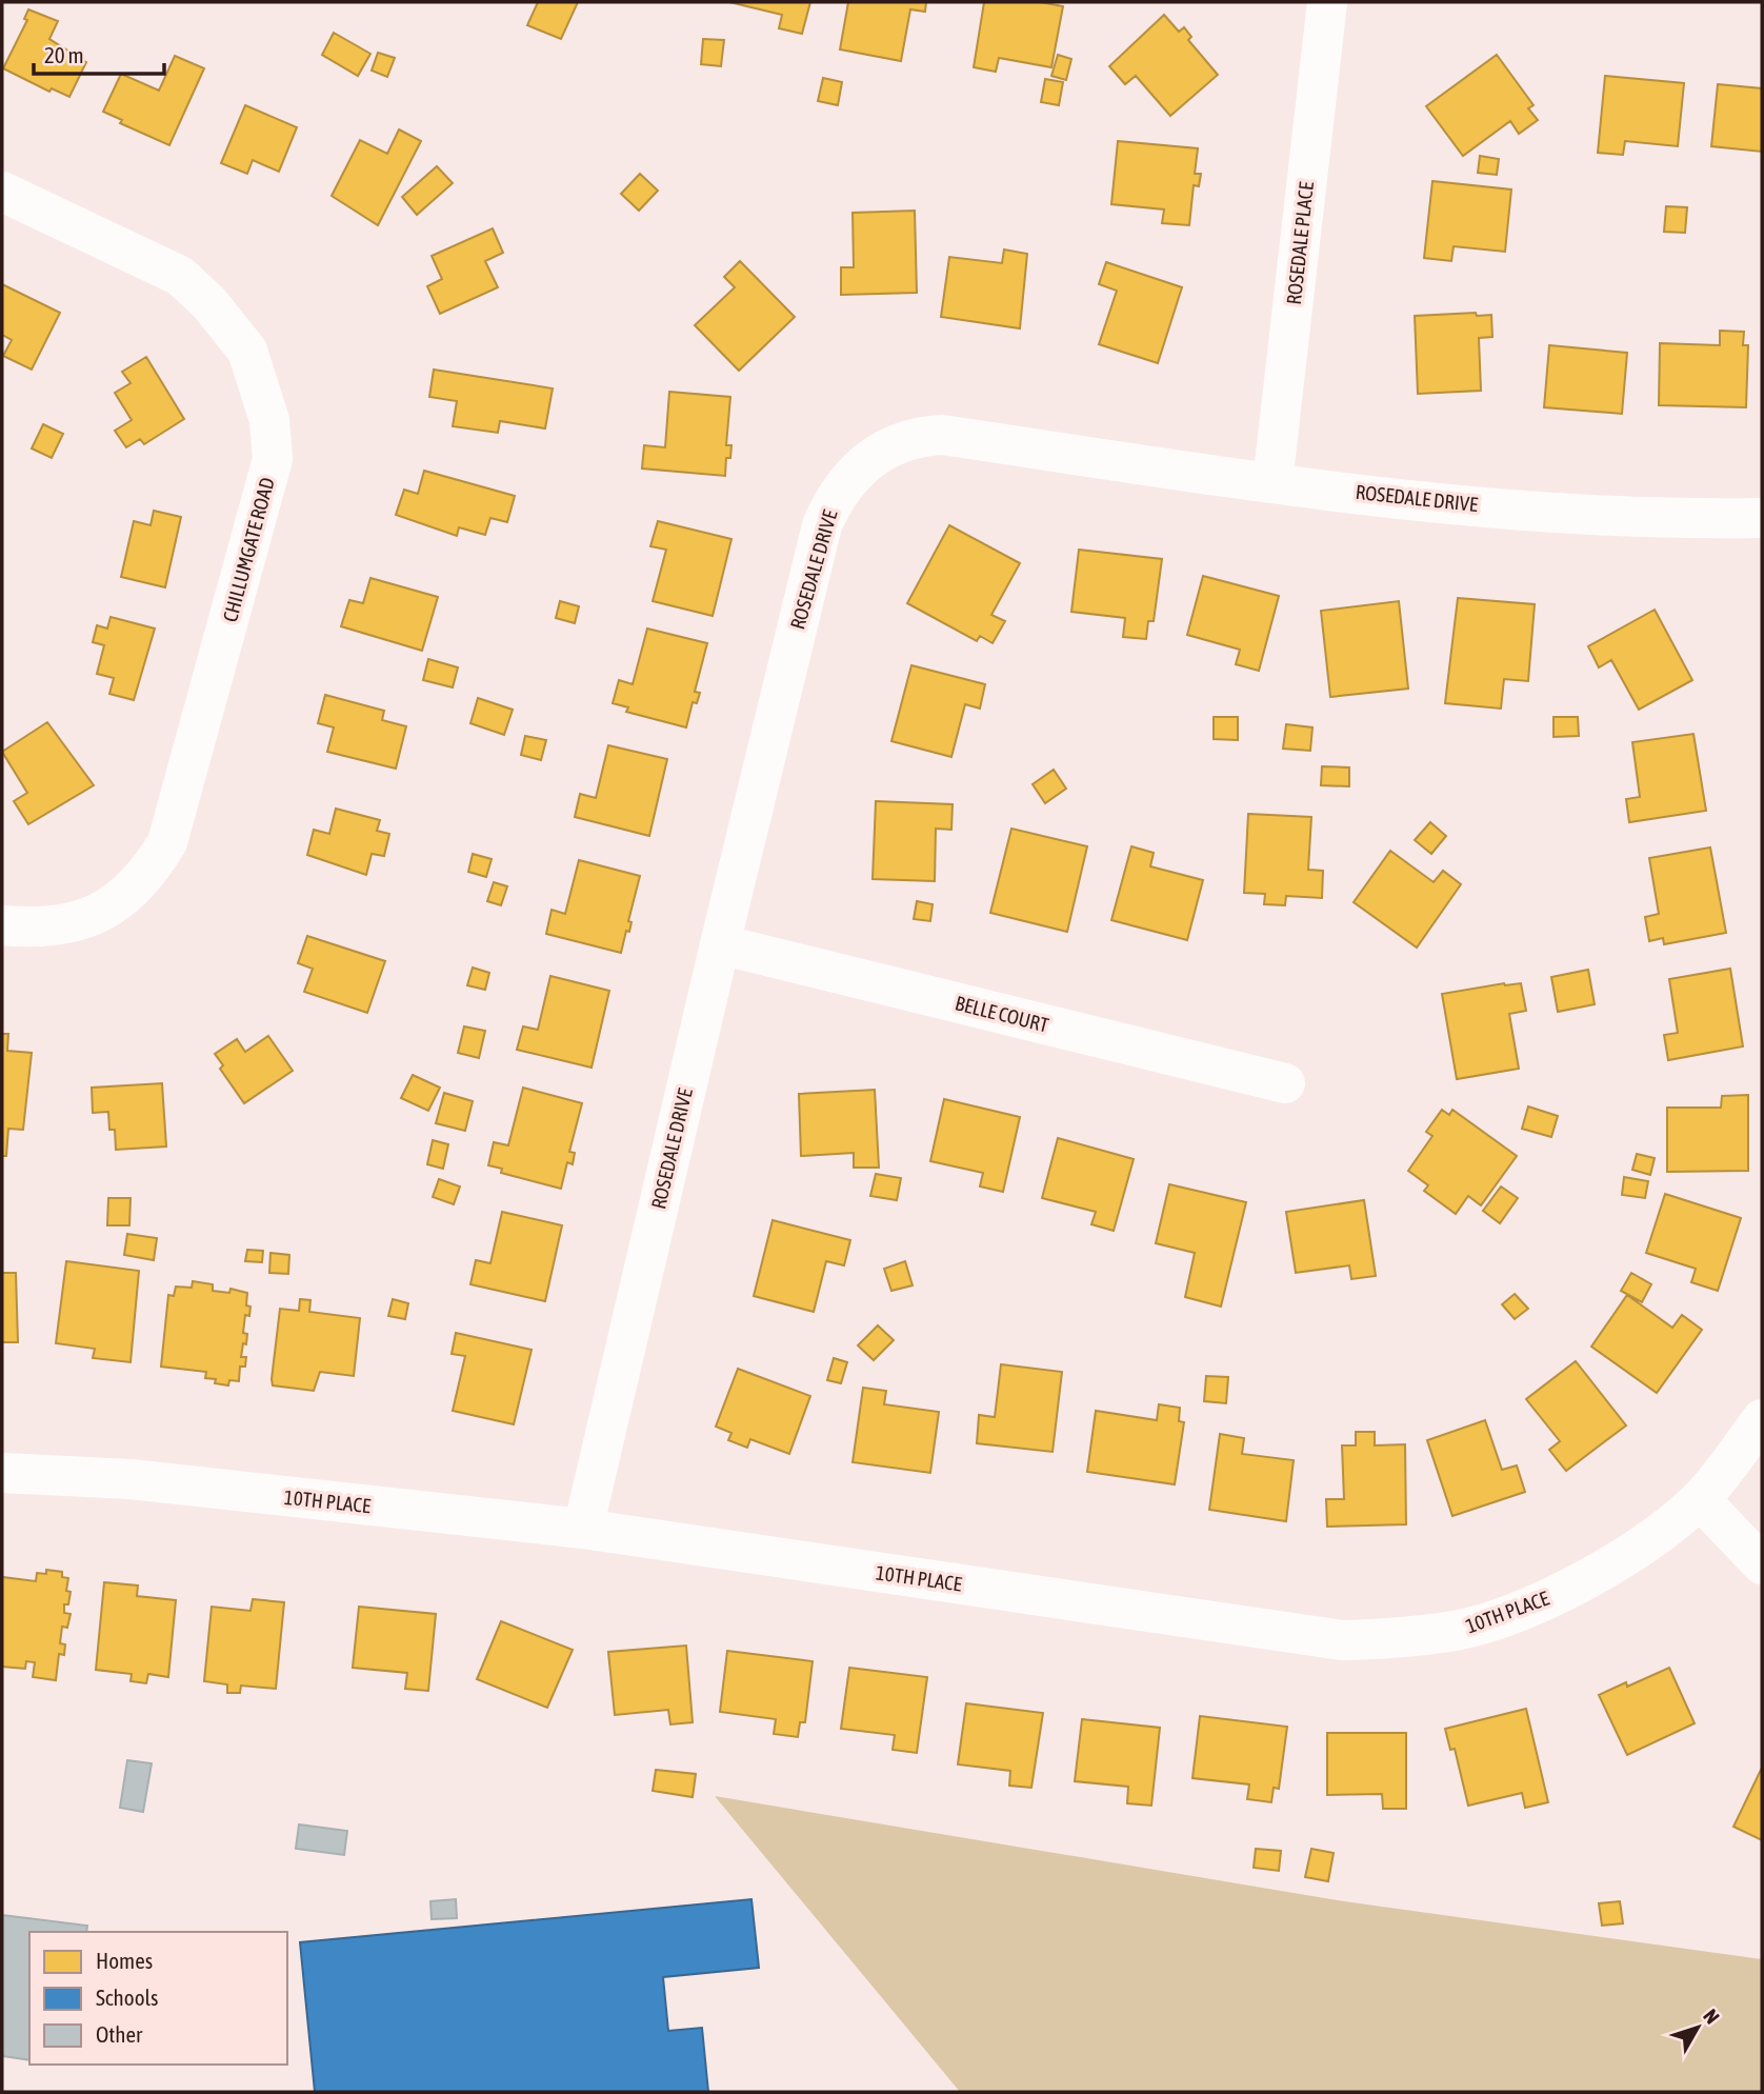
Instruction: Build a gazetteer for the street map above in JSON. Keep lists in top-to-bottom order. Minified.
{"streets":{"street":["ROSEDALE PLACE","ROSEDALE DRIVE","CHILLUMGATE ROAD","BELLE COURT","10TH PLACE"]},"crossings":[["ROSEDALE PLACE","ROSEDALE DRIVE"],["ROSEDALE DRIVE","BELLE COURT"],["ROSEDALE DRIVE","10TH PLACE"]],"legend":["Homes","Schools","Other"],"scale_bar":"20 m","north":"top right"}
